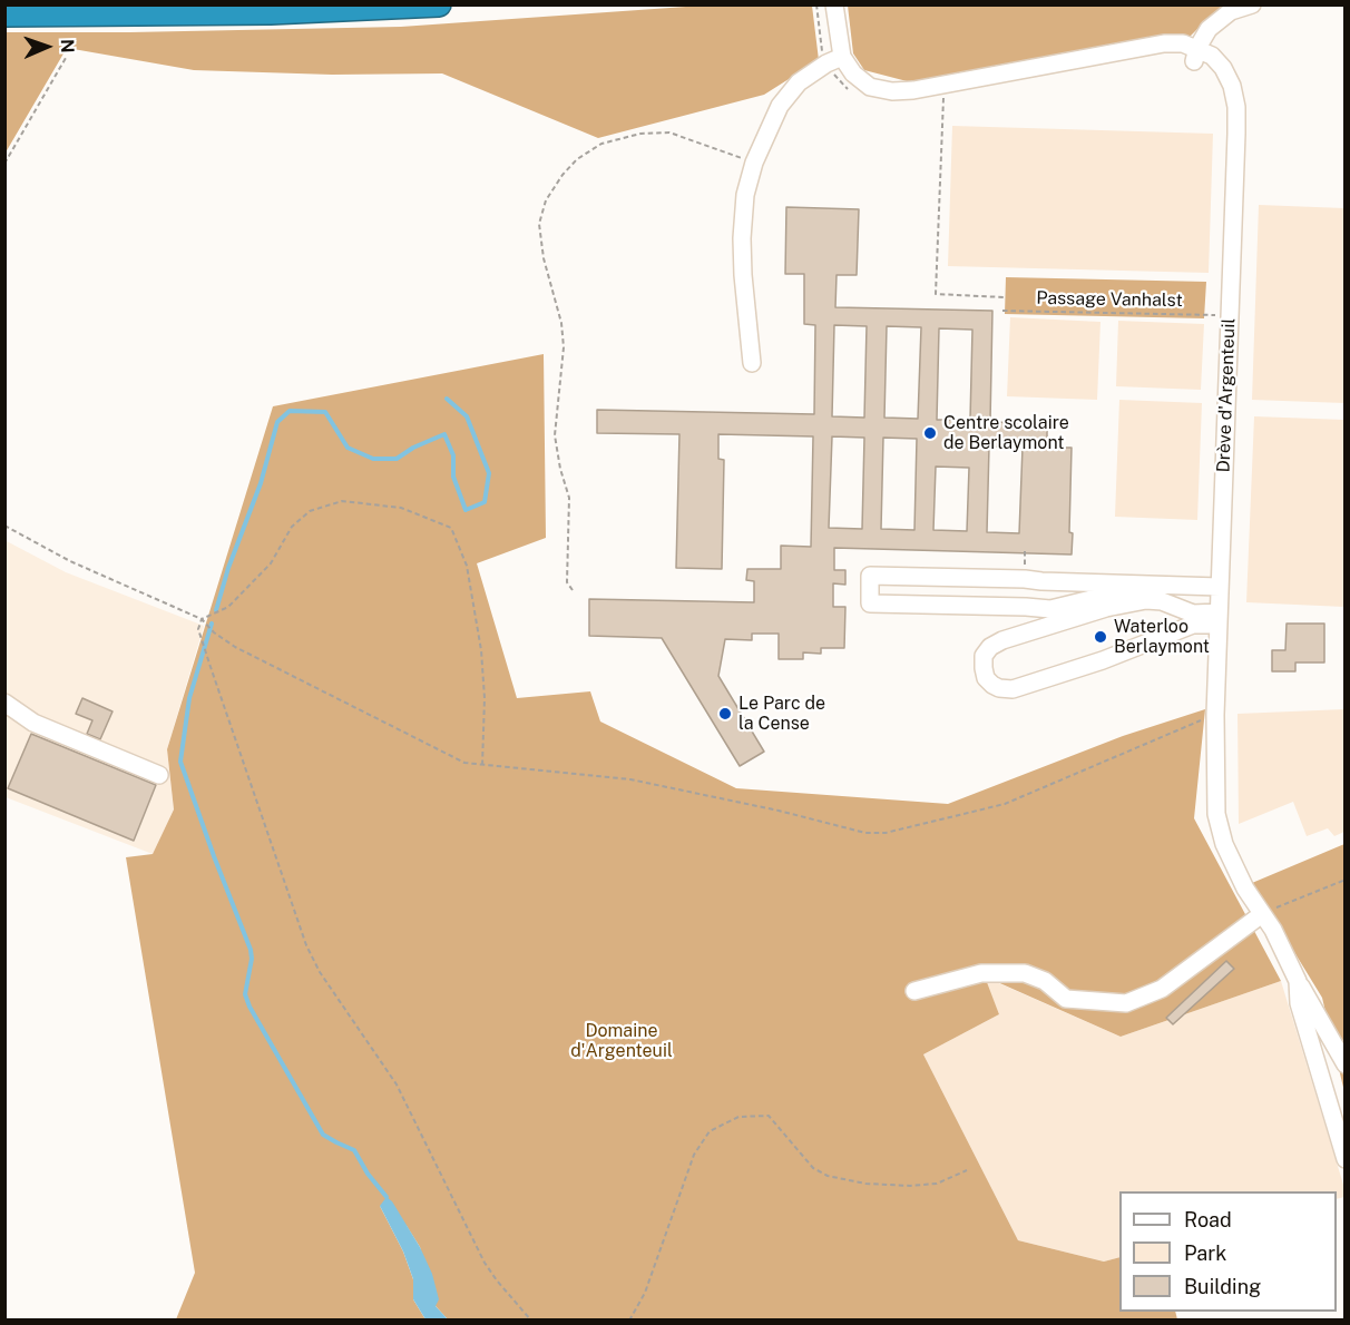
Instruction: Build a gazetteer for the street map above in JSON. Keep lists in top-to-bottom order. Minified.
{"streets":{"street":["Drève d'Argenteuil"],"path":["Passage Vanhalst"]},"parks":["Domaine d'Argenteuil"],"places":["Centre scolaire de Berlaymont","Waterloo Berlaymont","Le Parc de la Cense"],"legend":["Road","Park","Building"],"north":"right"}
